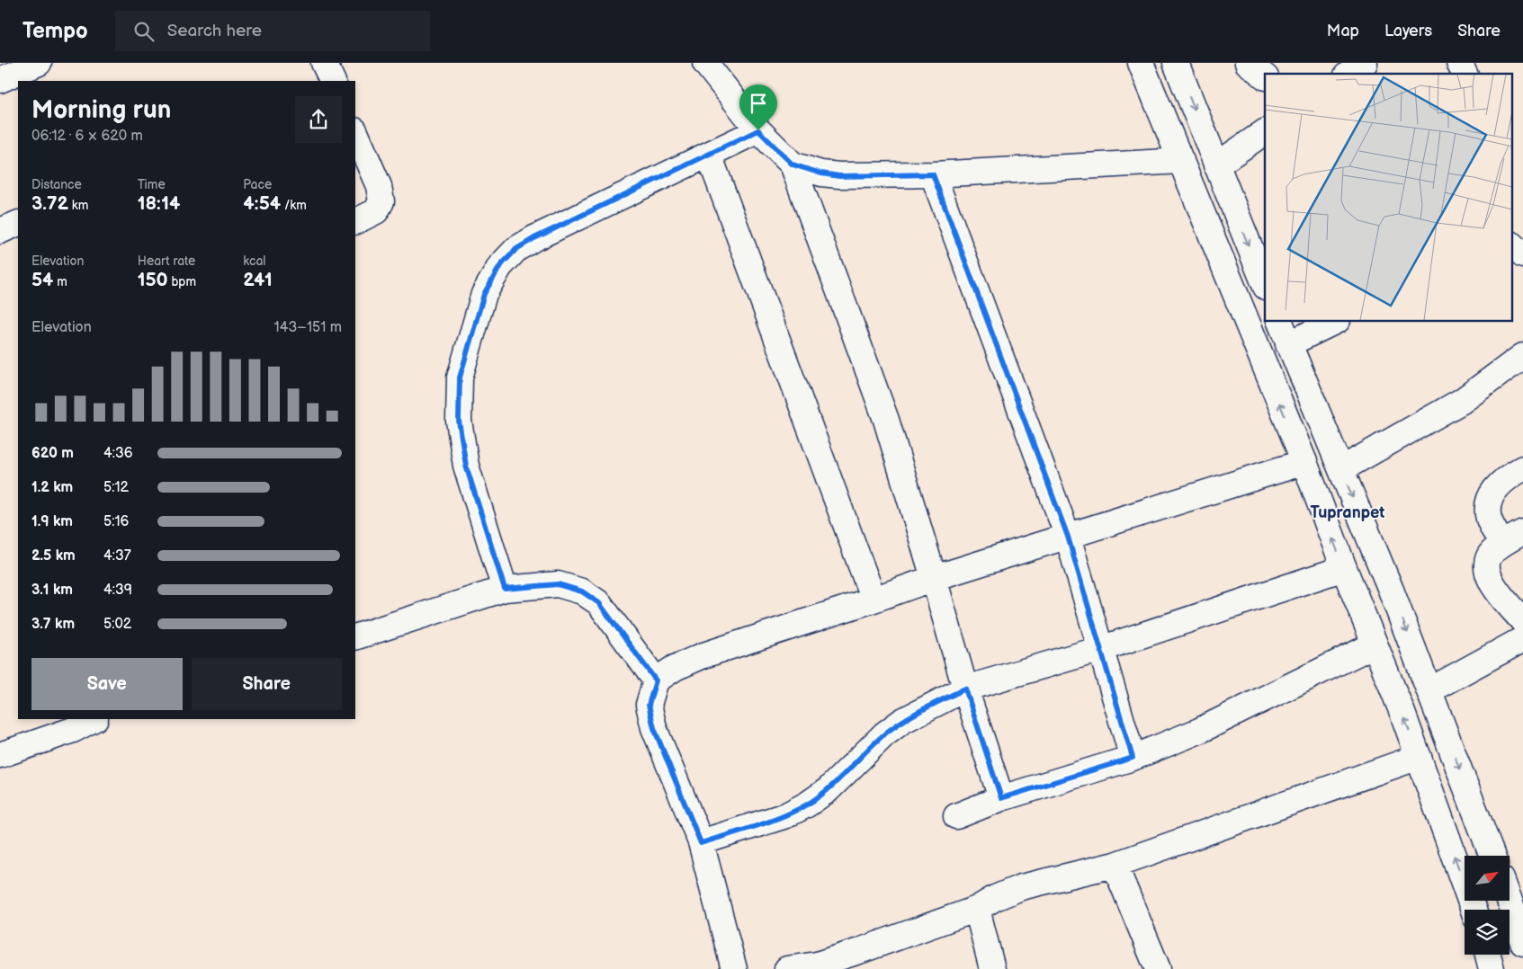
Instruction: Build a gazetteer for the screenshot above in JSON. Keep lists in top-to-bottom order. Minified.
{"districts":["Tupranpet"],"north":"top right","page":{"header":"Tempo","search":"Search here","nav":["Map","Layers","Share"],"heading":["Morning run","06:12 · 6 × 620 m"],"stats":[["Distance","3.72 km"],["Time","18:14"],["Pace","4:54 /km"],["Elevation","54 m"],["Heart rate","150 bpm"],["kcal","241"]],"chart":["Elevation","143–151 m"],"list":[{"name":"620 m","note":"4:36"},{"name":"1.2 km","note":"5:12"},{"name":"1.9 km","note":"5:16"},{"name":"2.5 km","note":"4:37"},{"name":"3.1 km","note":"4:39"},{"name":"3.7 km","note":"5:02"}],"buttons":["Save","Share"]}}
